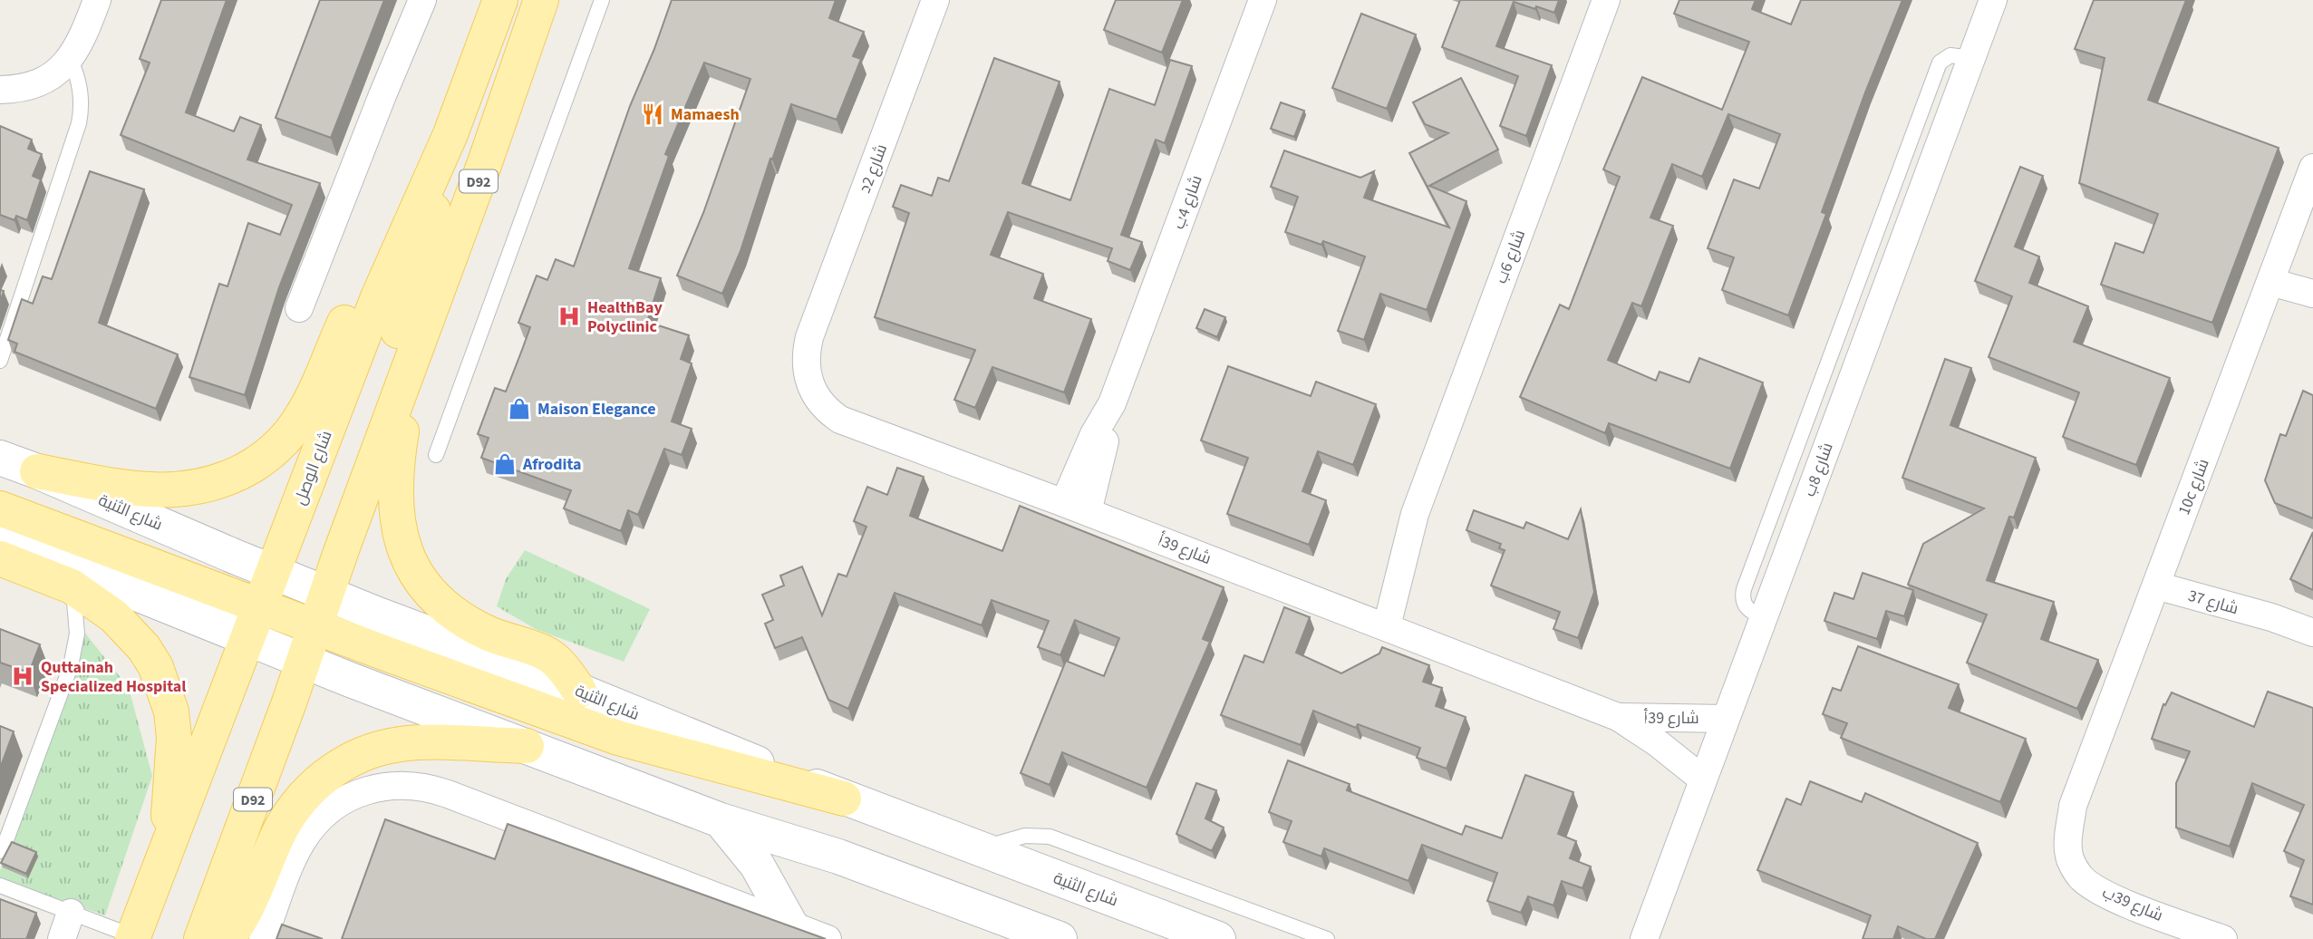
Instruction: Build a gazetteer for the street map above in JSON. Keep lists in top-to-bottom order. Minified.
{"streets":{"main road":["D92","شارع الوصل","شارع الثنية"],"street":["شارع 2د","شارع 4ب","شارع 6ب","شارع 8ب","10c شارع","شارع 39أ","شارع 37","شارع 39ب"]},"crossings":[["شارع 2د","شارع 39أ"],["D92","شارع الثنية"],["شارع 4ب","شارع 39أ"],["شارع 6ب","شارع 39أ"],["شارع الوصل","شارع الثنية"],["شارع 8ب","شارع 39أ"],["10c شارع","شارع 37"],["10c شارع","شارع 39ب"]],"places":{"restaurant":["Mamaesh"],"hospital":["HealthBay Polyclinic","Quttainah Specialized Hospital"],"shop":["Maison Elegance","Afrodita"]}}
